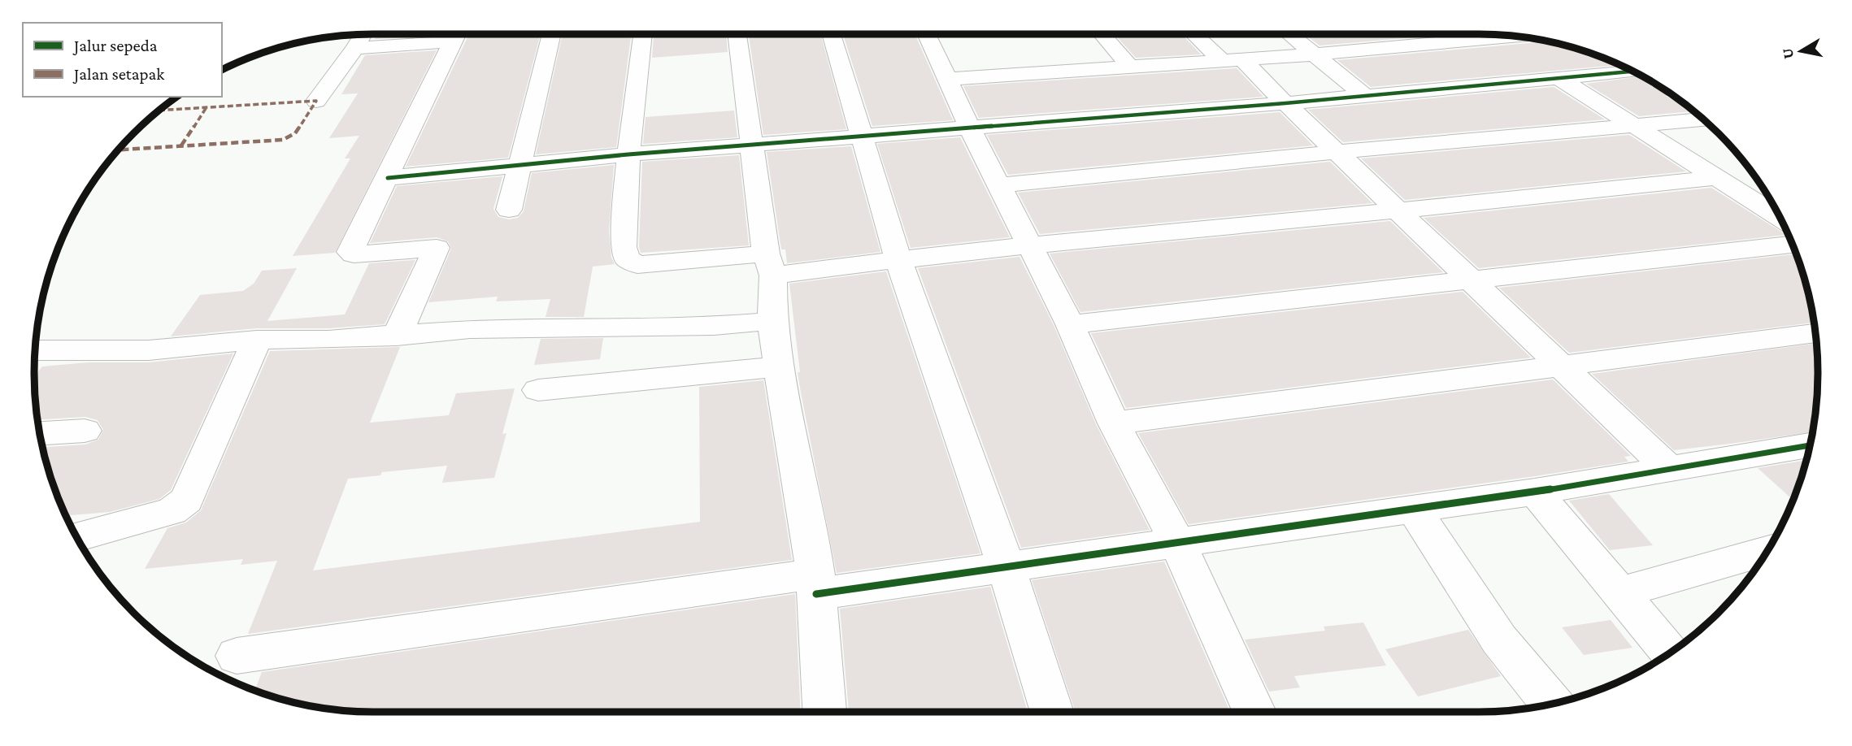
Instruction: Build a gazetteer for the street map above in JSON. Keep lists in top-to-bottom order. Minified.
{"legend":["Jalur sepeda","Jalan setapak"],"north":"left"}
